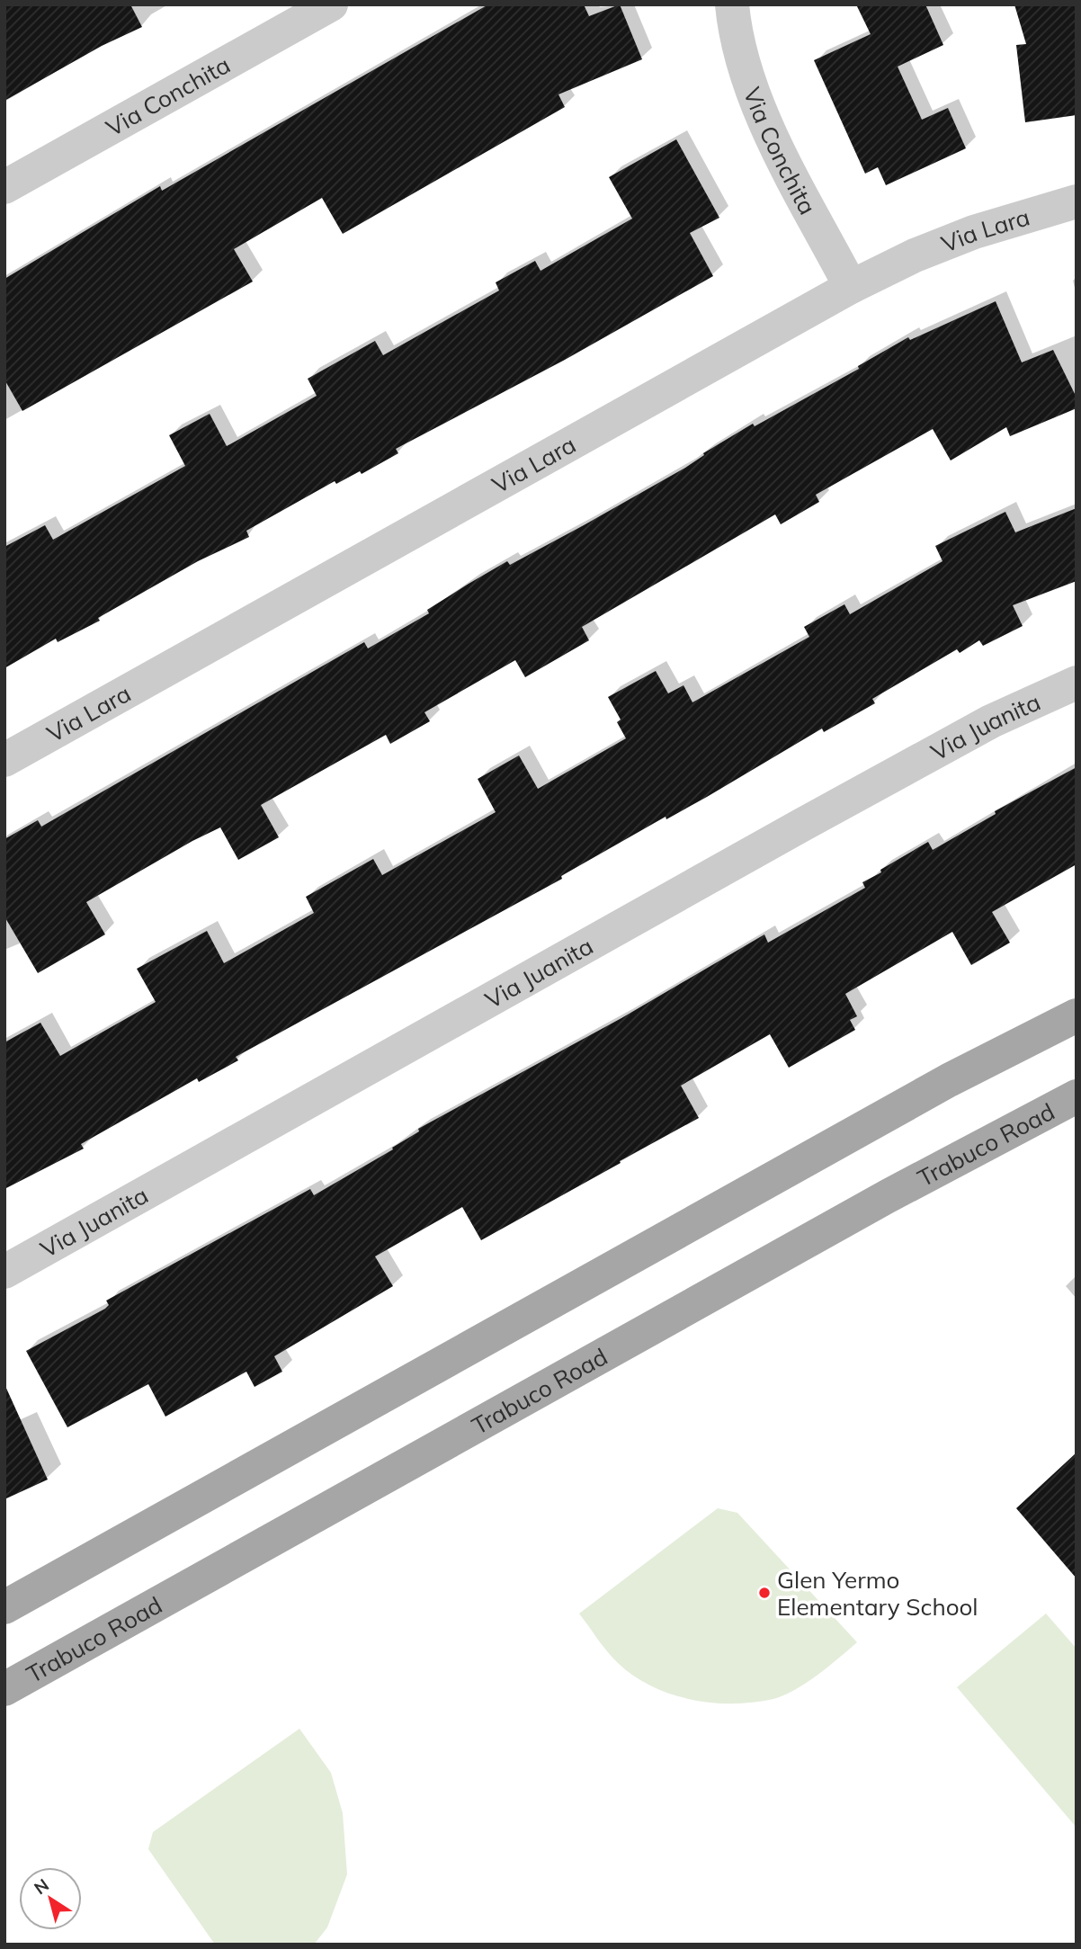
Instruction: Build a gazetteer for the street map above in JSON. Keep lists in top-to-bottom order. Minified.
{"streets":{"main road":["Trabuco Road"],"street":["Via Conchita","Via Lara","Via Juanita"]},"crossings":[["Via Conchita","Via Lara"]],"places":["Glen Yermo Elementary School"],"north":"top left"}
